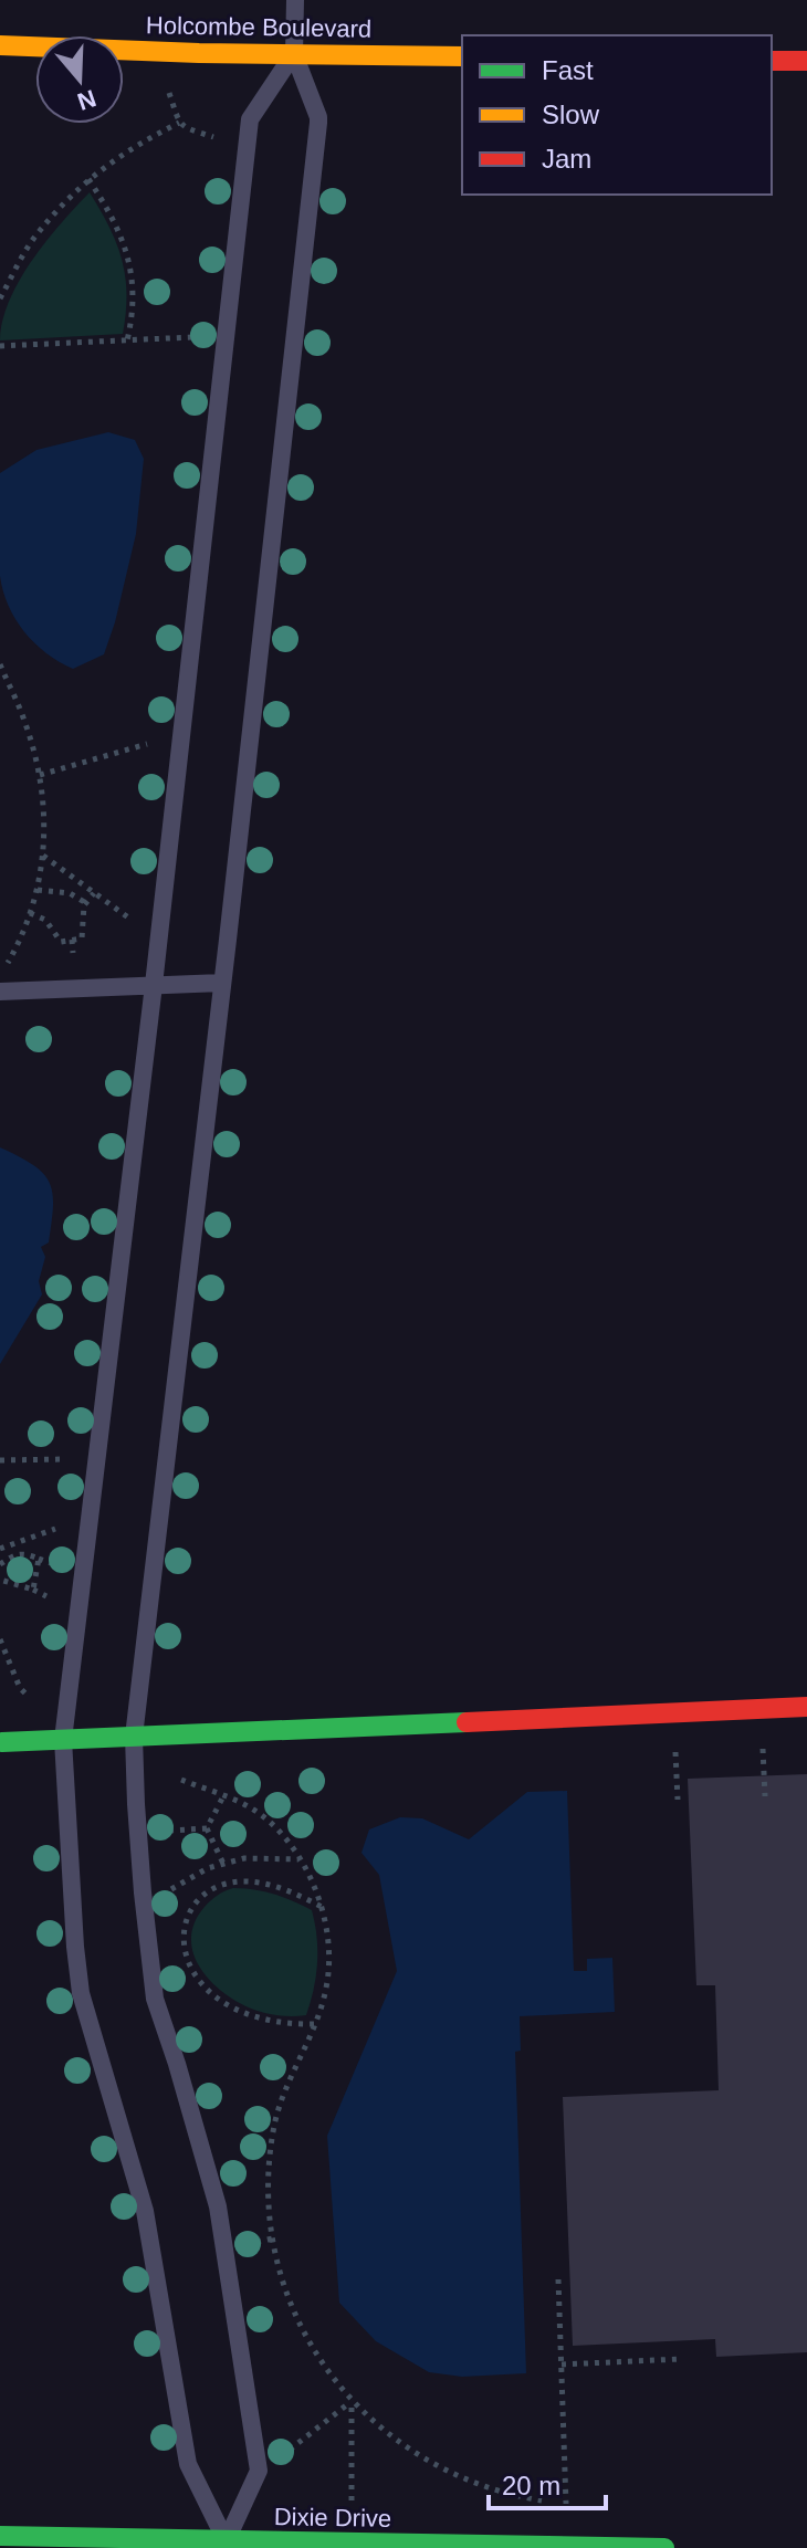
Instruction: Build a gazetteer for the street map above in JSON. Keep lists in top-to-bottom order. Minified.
{"streets":{"street":["Holcombe Boulevard","Dixie Drive"]},"legend":["Fast","Slow","Jam"],"scale_bar":"20 m","north":"bottom"}
